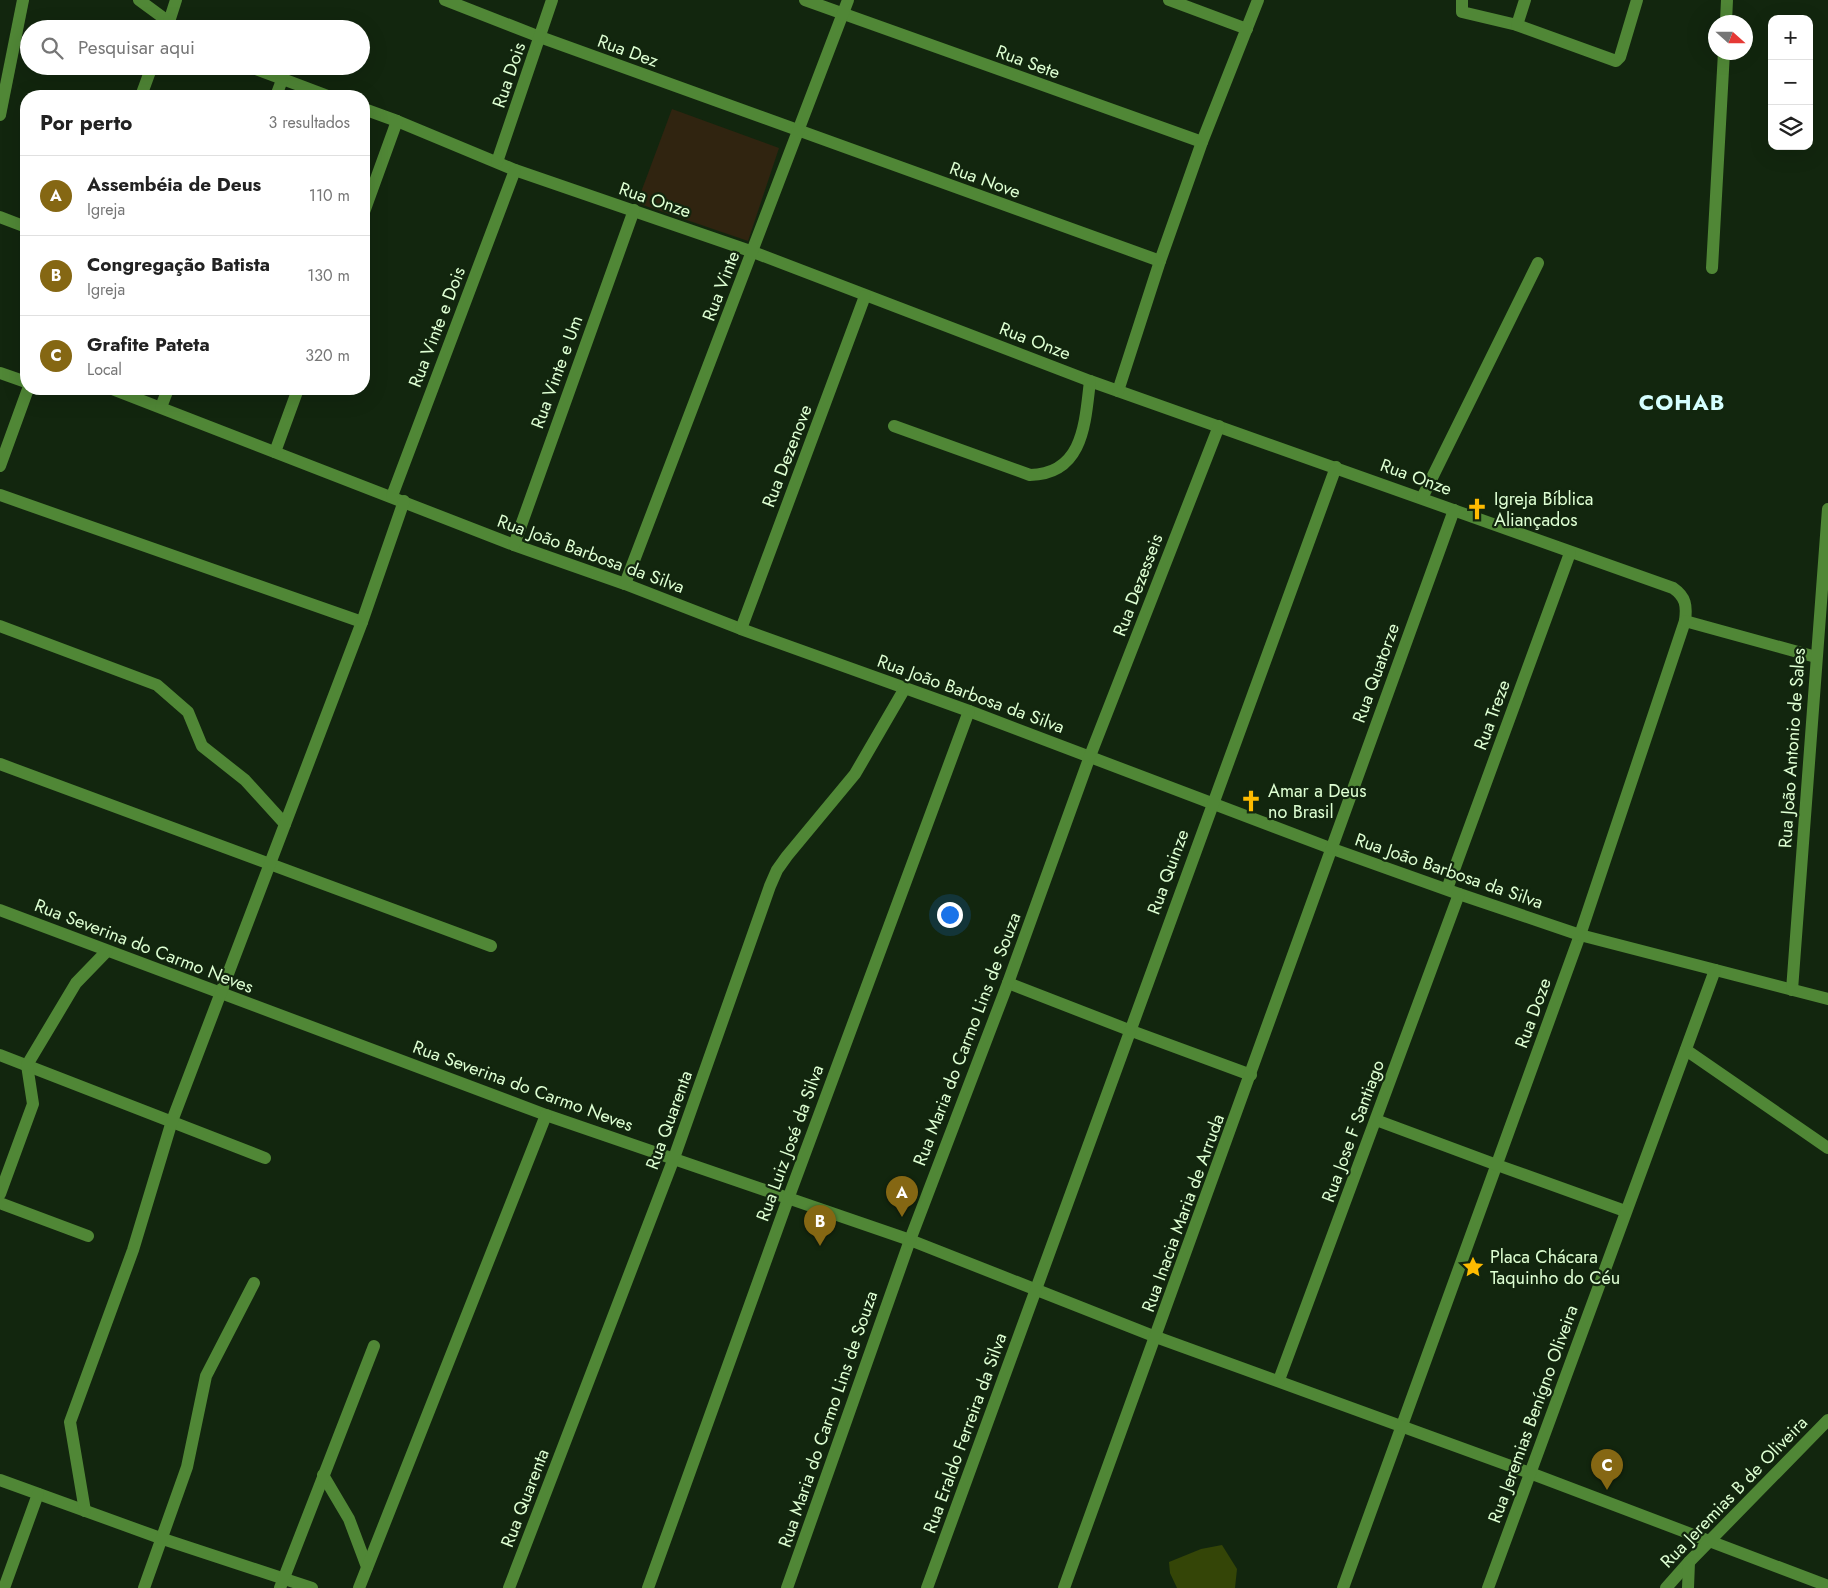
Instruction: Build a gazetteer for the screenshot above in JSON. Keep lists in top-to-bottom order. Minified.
{"streets":{"street":["Rua Dez","Rua Sete","Rua Dois","Rua Nove","Rua Onze","Rua Vinte","Rua Vinte e Dois","Rua Vinte e Um","Rua Dezenove","Rua João Barbosa da Silva","Rua Dezesseis","Rua Quatorze","Rua Treze","Rua João Antonio de Sales","Rua Quinze","Rua Severina do Carmo Neves","Rua Doze","Rua Maria do Carmo Lins de Souza","Rua Quarenta","Rua Jose F Santiago","Rua Luiz José da Silva","Rua Inacia Maria de Arruda","Rua Jeremias Benígno Oliveira","Rua Eraldo Ferreira da Silva","Rua Jeremias B de Oliveira"]},"crossings":[["Rua Dez","Rua Dois"],["Rua Dez","Rua Nove"],["Rua Dez","Rua Vinte"],["Rua Sete","Rua Vinte"],["Rua Dois","Rua Onze"],["Rua Nove","Rua Vinte"],["Rua Onze","Rua Vinte"],["Rua Onze","Rua Vinte e Dois"],["Rua Onze","Rua Vinte e Um"],["Rua Onze","Rua Dezenove"],["Rua Onze","Rua Dezesseis"],["Rua Onze","Rua Quatorze"],["Rua Onze","Rua Treze"],["Rua Onze","Rua Quinze"],["Rua Onze","Rua Doze"],["Rua Vinte","Rua João Barbosa da Silva"],["Rua Vinte e Dois","Rua João Barbosa da Silva"],["Rua Vinte e Dois","Rua Severina do Carmo Neves"],["Rua Vinte e Um","Rua João Barbosa da Silva"],["Rua Dezenove","Rua João Barbosa da Silva"],["Rua João Barbosa da Silva","Rua Dezesseis"],["Rua João Barbosa da Silva","Rua Quatorze"],["Rua João Barbosa da Silva","Rua Treze"],["Rua João Barbosa da Silva","Rua João Antonio de Sales"],["Rua João Barbosa da Silva","Rua Quinze"],["Rua João Barbosa da Silva","Rua Doze"],["Rua João Barbosa da Silva","Rua Maria do Carmo Lins de Souza"],["Rua João Barbosa da Silva","Rua Quarenta"],["Rua João Barbosa da Silva","Rua Jose F Santiago"],["Rua João Barbosa da Silva","Rua Luiz José da Silva"],["Rua João Barbosa da Silva","Rua Inacia Maria de Arruda"],["Rua João Barbosa da Silva","Rua Jeremias Benígno Oliveira"],["Rua Dezesseis","Rua Maria do Carmo Lins de Souza"],["Rua Quatorze","Rua Inacia Maria de Arruda"],["Rua Treze","Rua Jose F Santiago"],["Rua Quinze","Rua Severina do Carmo Neves"],["Rua Quinze","Rua Eraldo Ferreira da Silva"],["Rua Severina do Carmo Neves","Rua Doze"],["Rua Severina do Carmo Neves","Rua Maria do Carmo Lins de Souza"],["Rua Severina do Carmo Neves","Rua Quarenta"],["Rua Severina do Carmo Neves","Rua Jose F Santiago"],["Rua Severina do Carmo Neves","Rua Luiz José da Silva"],["Rua Severina do Carmo Neves","Rua Inacia Maria de Arruda"],["Rua Severina do Carmo Neves","Rua Eraldo Ferreira da Silva"]],"districts":["COHAB"],"places":{"church":["Igreja Bíblica Aliançados","Amar a Deus no Brasil"],"place":["Placa Chácara Taquinho do Céu"]},"north":"right","page":{"map_buttons":["+","−"],"search":"Pesquisar aqui","heading":["Por perto","3 resultados"],"list":[{"mark":"A","name":"Assembéia de Deus","note":"Igreja","value":"110 m"},{"mark":"B","name":"Congregação Batista","note":"Igreja","value":"130 m"},{"mark":"C","name":"Grafite Pateta","note":"Local","value":"320 m"}],"pins":["A","B","C"]}}
